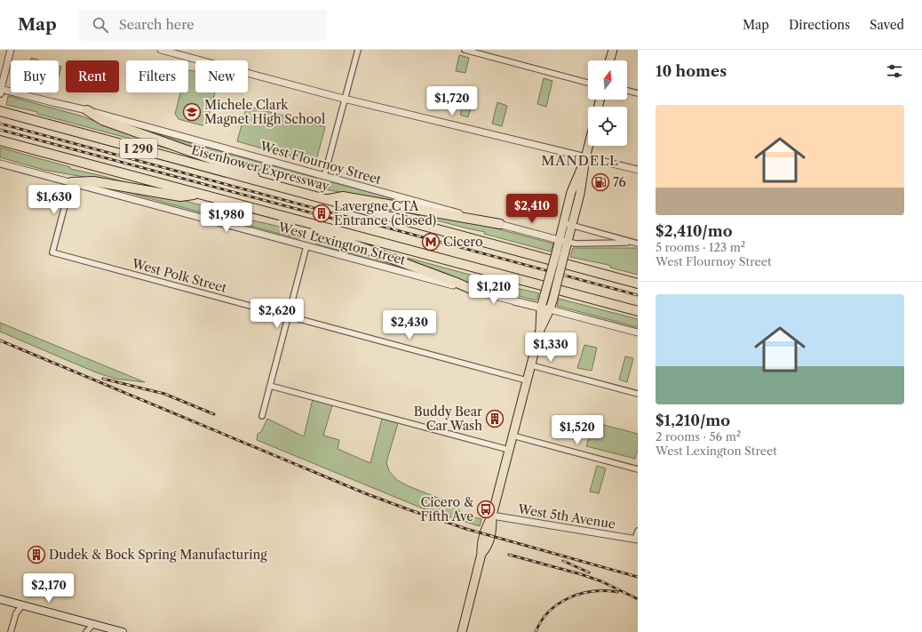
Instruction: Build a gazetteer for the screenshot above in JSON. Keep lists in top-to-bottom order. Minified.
{"streets":{"highway":["I 290","Eisenhower Expressway"],"main road":["West Lexington Street"],"street":["West Flournoy Street","West Polk Street","West 5th Avenue"]},"crossings":[["West Lexington Street","West Polk Street"]],"districts":["MANDELL"],"places":{"school or university":["Michele Clark Magnet High School"],"fuel station":["76"],"building":["Lavergne CTA Entrance (closed)","Buddy Bear Car Wash","Dudek & Bock Spring Manufacturing"],"metro station":["Cicero"],"bus stop":["Cicero & Fifth Ave"]},"north":"top","page":{"header":"Map","search":"Search here","nav":["Map","Directions","Saved"],"heading":"10 homes","chip":["Buy","Rent","Filters","New"],"price":["$1,720","$1,630","$2,410","$1,980","$1,210","$2,620","$2,430","$1,330","$1,520","$2,170"],"list":[{"name":"$2,410/mo","note":"5 rooms · 123 m² · West Flournoy Street"},{"name":"$1,210/mo","note":"2 rooms · 56 m² · West Lexington Street"}]}}
